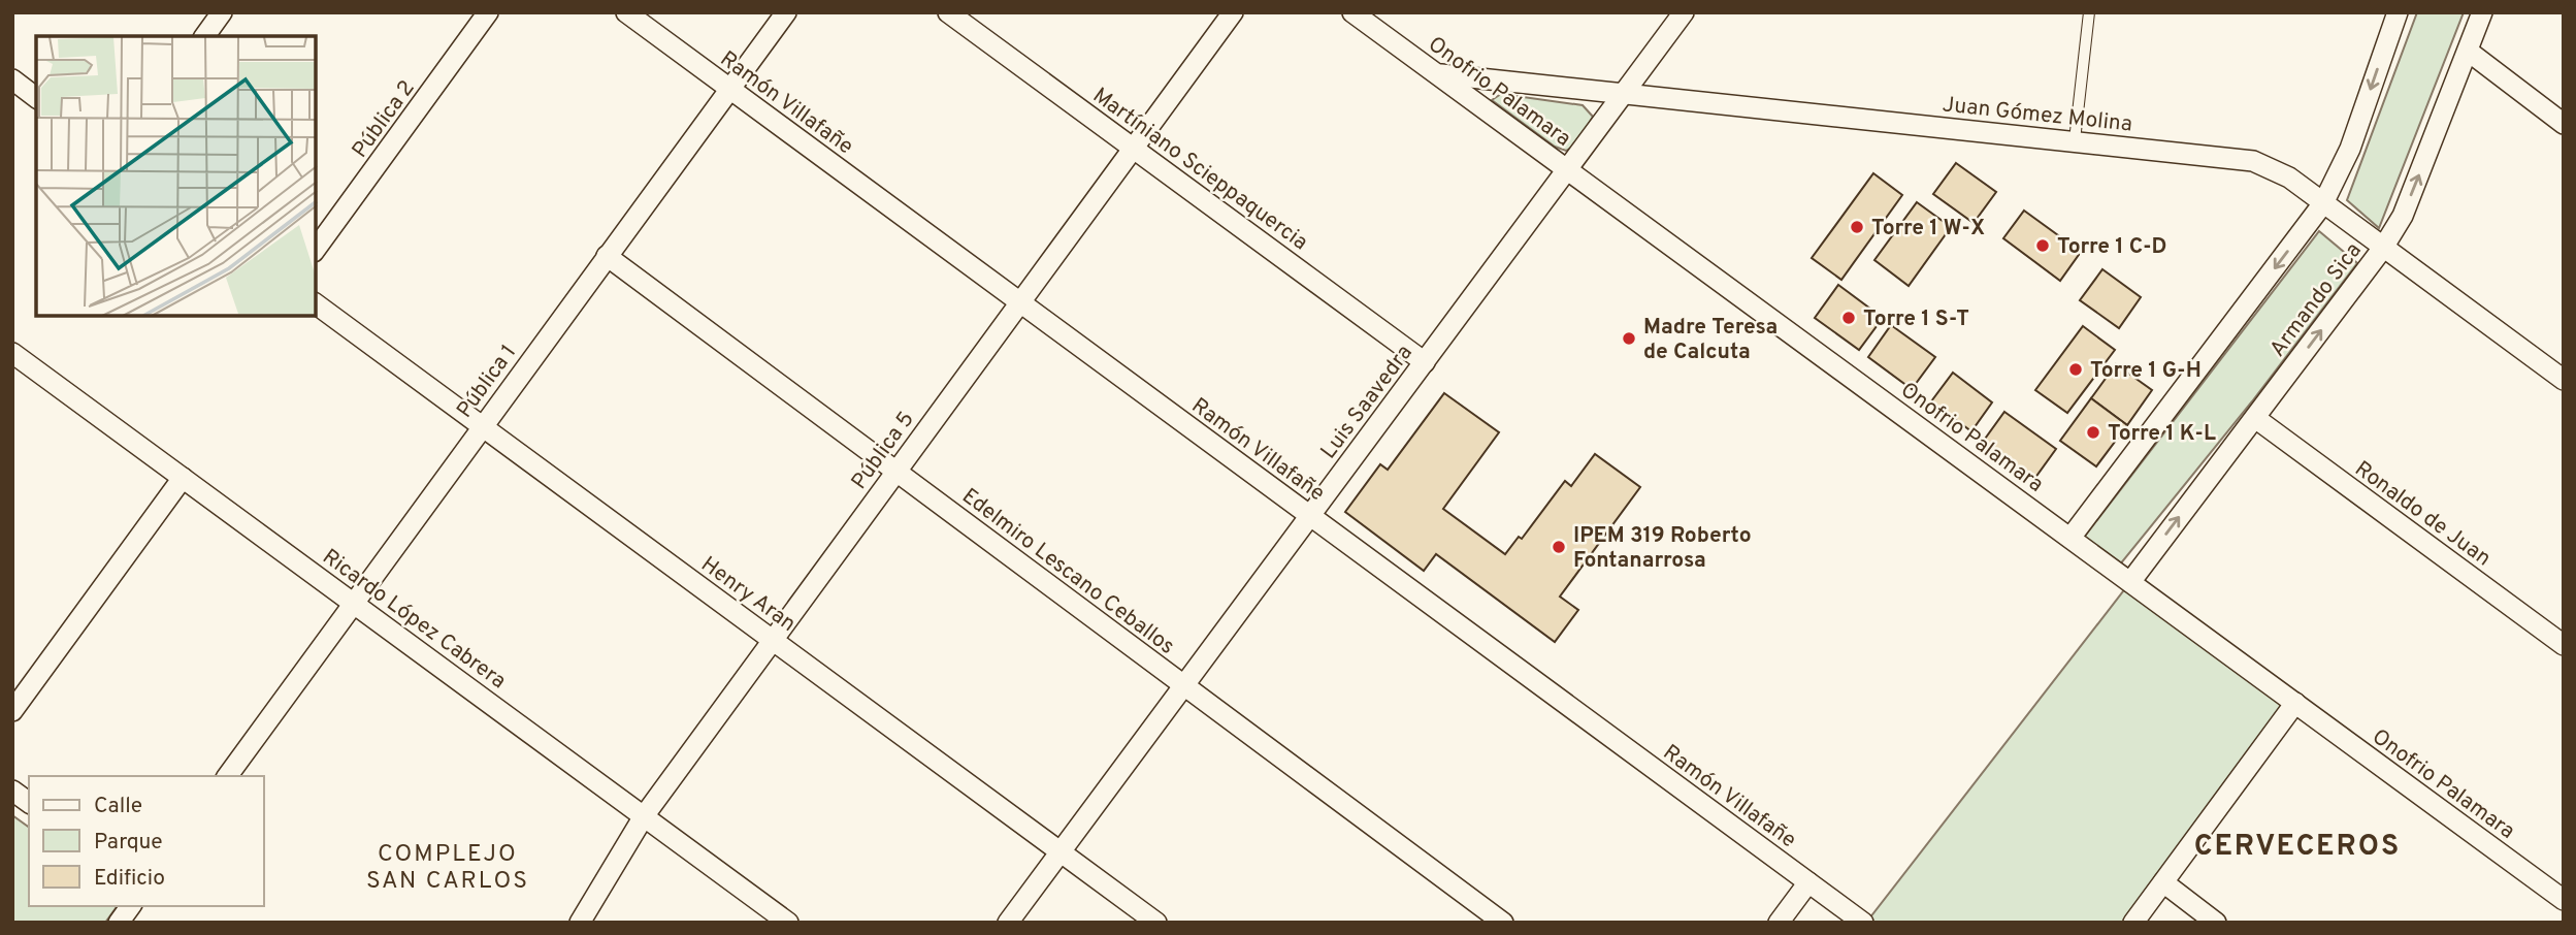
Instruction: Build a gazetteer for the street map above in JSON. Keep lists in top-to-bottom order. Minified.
{"streets":{"street":["Onofrio Palamara","Ramón Villafañe","Juan Gómez Molina","Pública 2","Martíniano Scieppaquercia","Armando Sica","Pública 1","Luis Saavedra","Pública 5","Ronaldo de Juan","Edelmiro Lescano Ceballos","Henry Aran","Ricardo López Cabrera"]},"crossings":[["Onofrio Palamara","Juan Gómez Molina"],["Onofrio Palamara","Armando Sica"],["Onofrio Palamara","Luis Saavedra"],["Ramón Villafañe","Pública 1"],["Ramón Villafañe","Luis Saavedra"],["Ramón Villafañe","Pública 5"],["Juan Gómez Molina","Armando Sica"],["Juan Gómez Molina","Luis Saavedra"],["Martíniano Scieppaquercia","Luis Saavedra"],["Martíniano Scieppaquercia","Pública 5"],["Armando Sica","Ronaldo de Juan"],["Pública 1","Edelmiro Lescano Ceballos"],["Pública 1","Henry Aran"],["Pública 1","Ricardo López Cabrera"],["Luis Saavedra","Edelmiro Lescano Ceballos"],["Luis Saavedra","Henry Aran"],["Pública 5","Edelmiro Lescano Ceballos"],["Pública 5","Henry Aran"],["Pública 5","Ricardo López Cabrera"]],"districts":["CERVECEROS","COMPLEJO SAN CARLOS"],"places":["Torre 1 W-X","Torre 1 C-D","Torre 1 S-T","Madre Teresa de Calcuta","Torre 1 G-H","Torre 1 K-L","IPEM 319 Roberto Fontanarrosa"],"legend":["Calle","Parque","Edificio"]}
